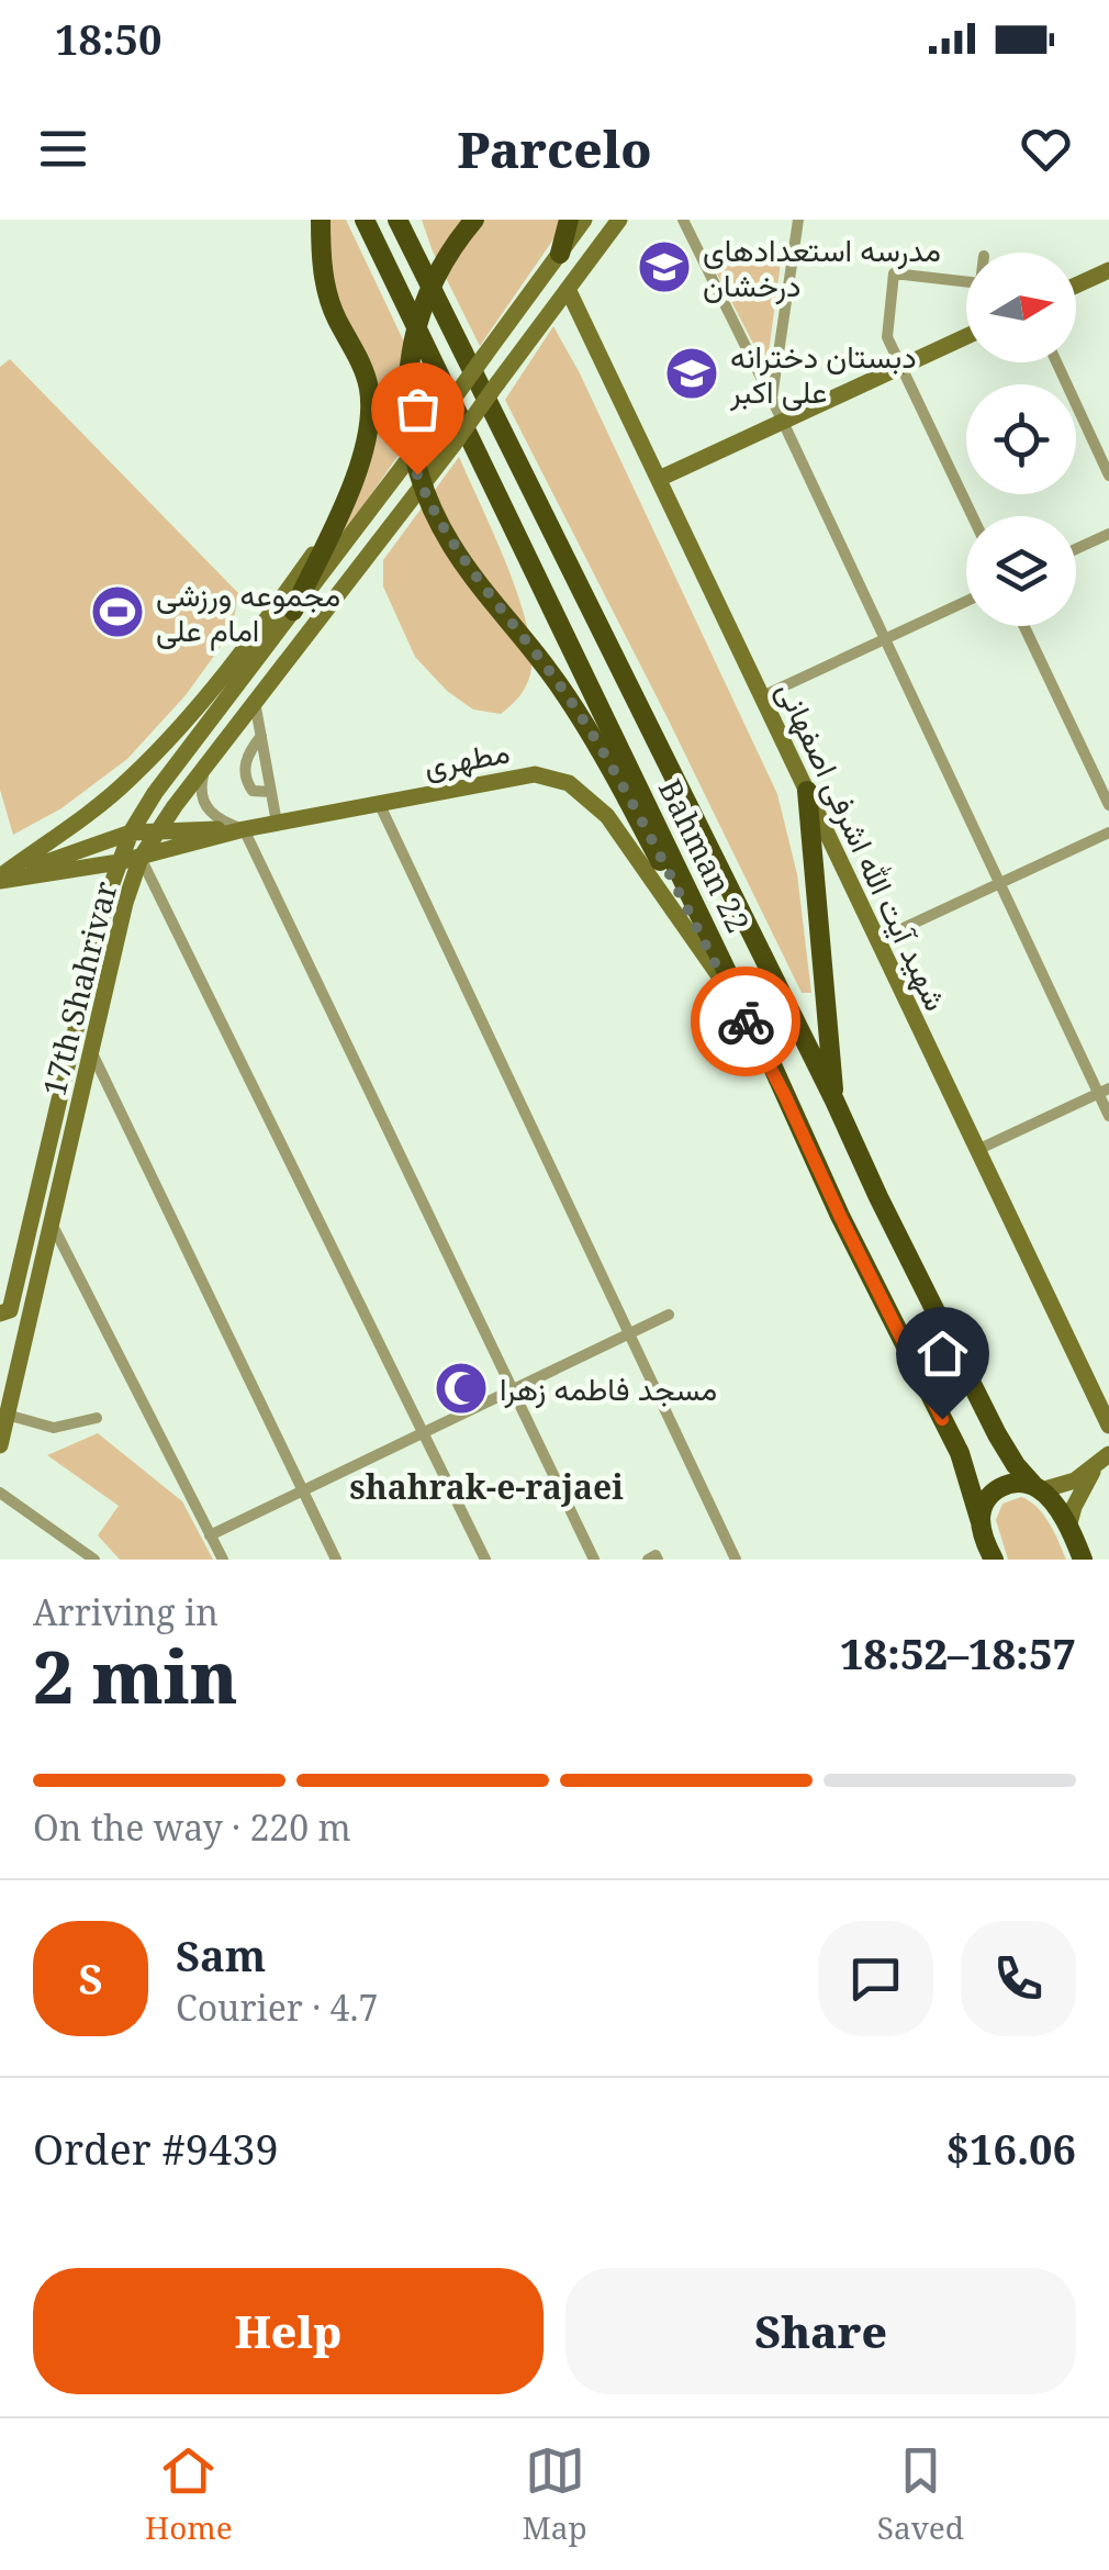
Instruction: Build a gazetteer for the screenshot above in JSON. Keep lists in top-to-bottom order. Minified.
{"streets":{"highway":["Bahman 22"],"main road":["مطهری","شهید آیت الله اشرفی اصفهانی","17th Shahrivar"]},"crossings":[["شهید آیت الله اشرفی اصفهانی","17th Shahrivar"]],"districts":["shahrak-e-rajaei"],"places":{"school or university":["مدرسه استعدادهای درخشان","دبستان دخترانه علی اکبر"],"sports":["مجموعه ورزشی امام علی"],"mosque":["مسجد فاطمه زهرا"]},"north":"right","page":{"status":"18:50","header":"Parcelo","heading":["2 min","Arriving in","18:52–18:57"],"panel":["Sam","Courier · 4.7","Order #9439","$16.06"],"bar":"On the way · 220 m","round":"S","buttons":["Help","Share"],"tabs":["Home","Map","Saved"]}}
